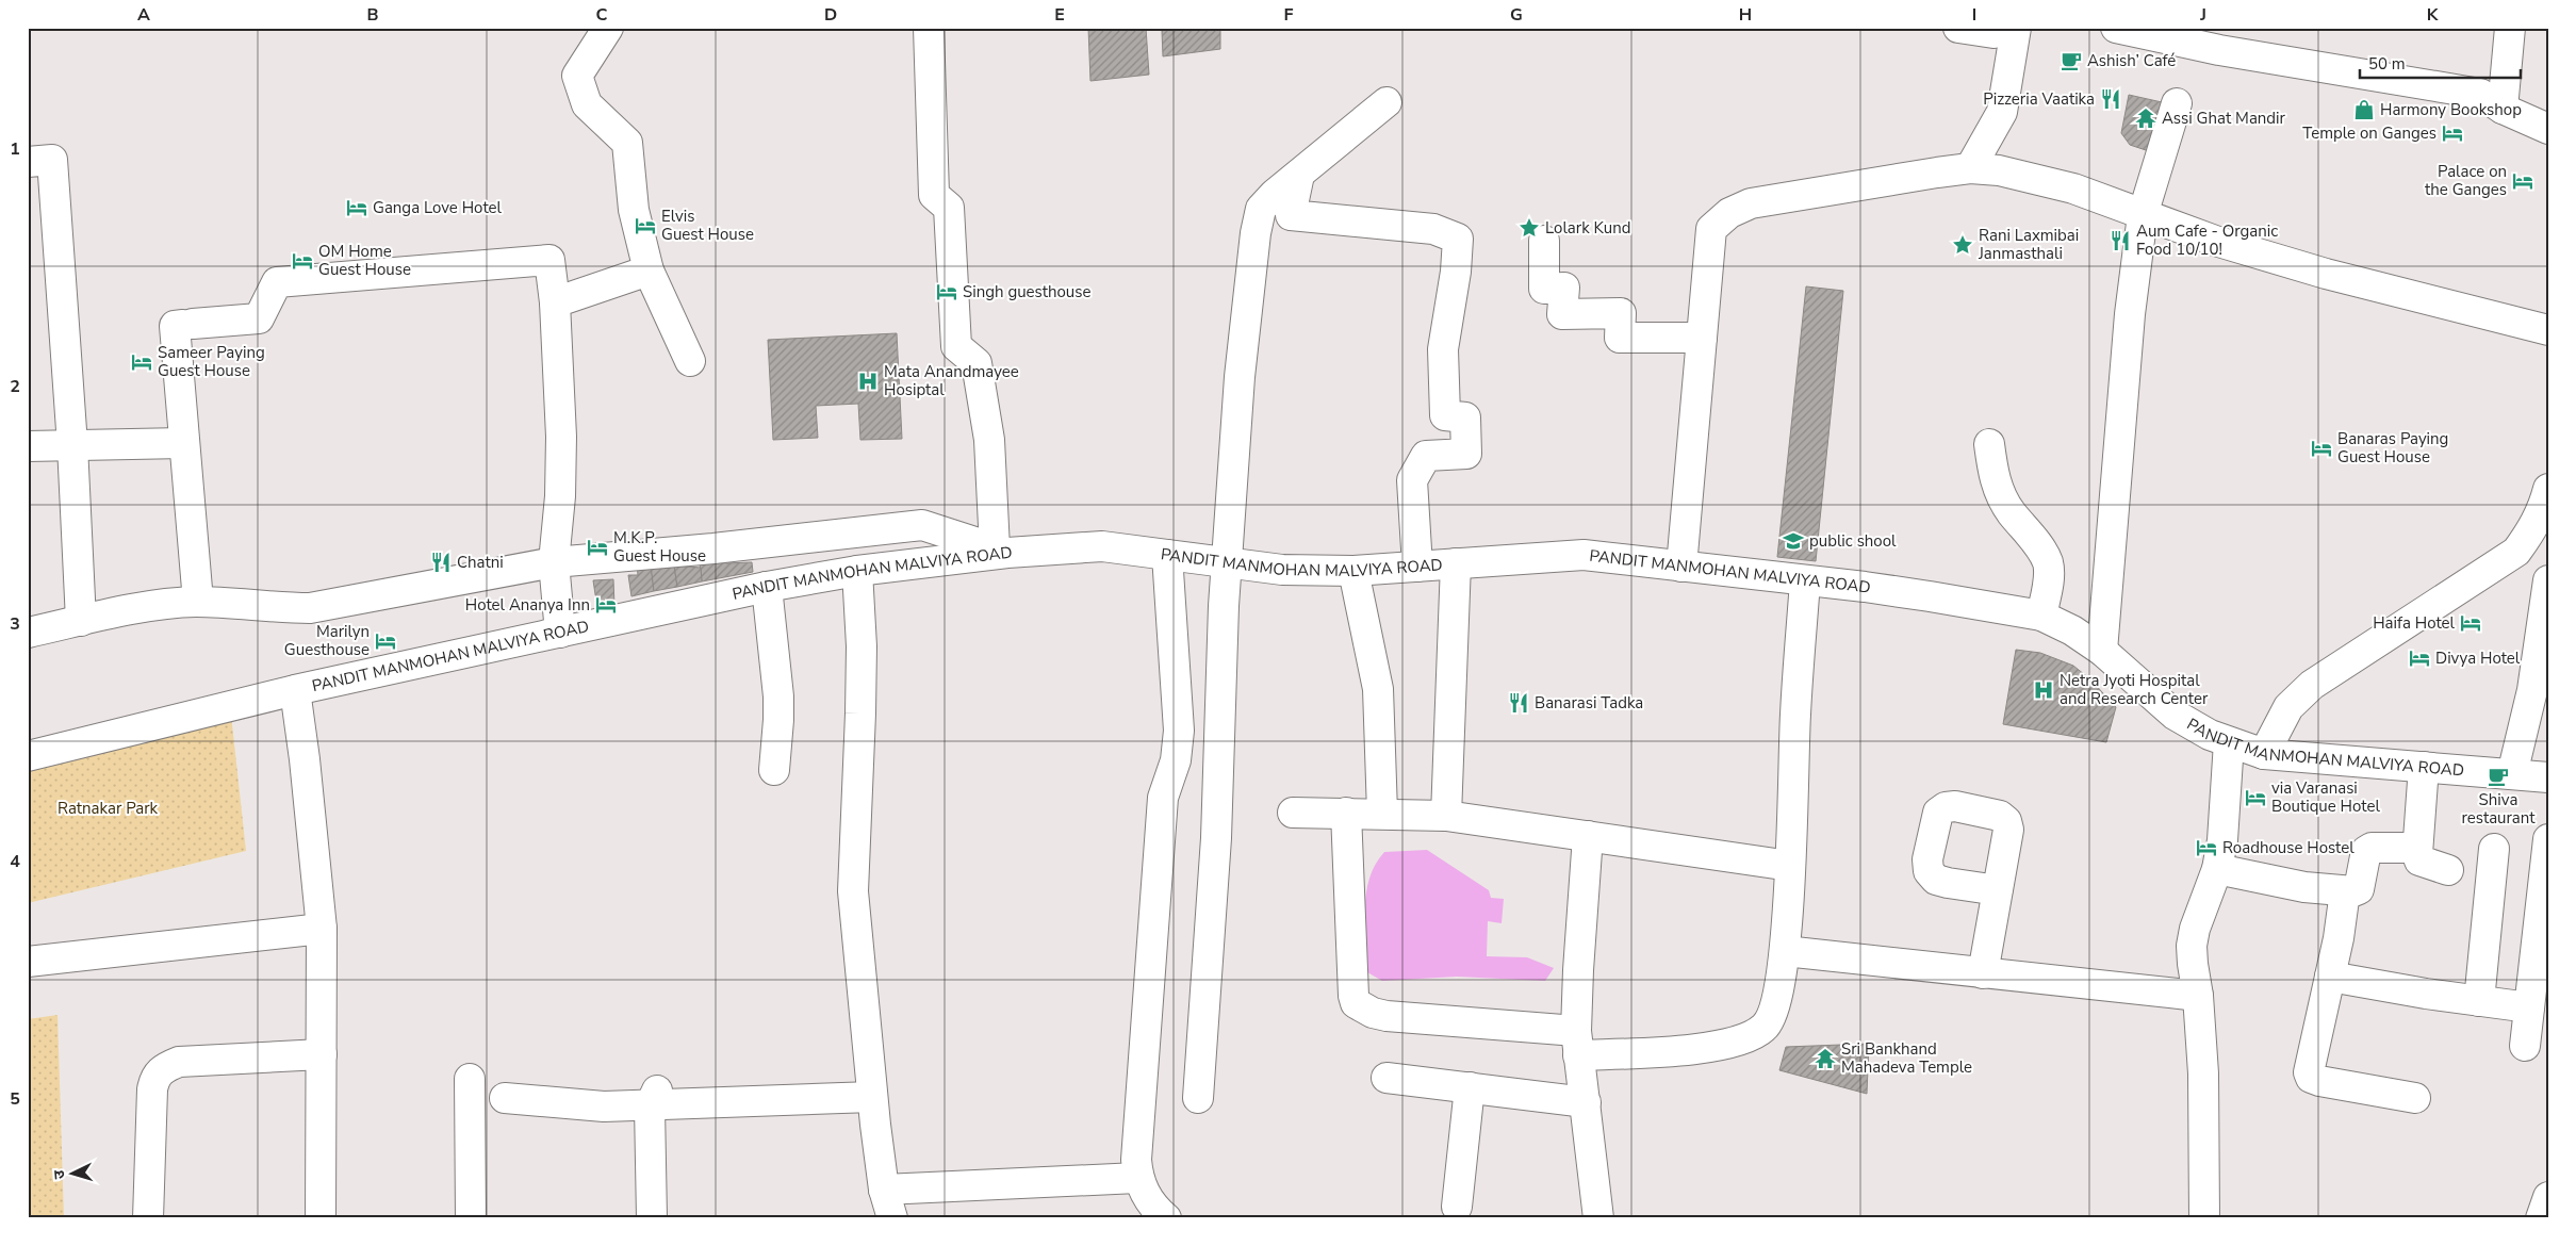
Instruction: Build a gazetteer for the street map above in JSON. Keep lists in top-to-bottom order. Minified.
{"streets":{"street":["PANDIT MANMOHAN MALVIYA ROAD"]},"parks":["Ratnakar Park"],"places":{"cafe":["Ashish’ Café","Shiva restaurant"],"restaurant":["Pizzeria Vaatika","Aum Cafe - Organic Food 10/10!","Chatni","Banarasi Tadka"],"shop":["Harmony Bookshop"],"temple":["Assi Ghat Mandir","Sri Bankhand Mahadeva Temple"],"hotel":["Temple on Ganges","Palace on the Ganges","Ganga Love Hotel","Elvis Guest House","OM Home Guest House","Singh guesthouse","Sameer Paying Guest House","Banaras Paying Guest House","M.K.P. Guest House","Hotel Ananya Inn","Haifa Hotel","Marilyn Guesthouse","Divya Hotel","via Varanasi Boutique Hotel","Roadhouse Hostel"],"place":["Lolark Kund","Rani Laxmibai Janmasthali"],"hospital":["Mata Anandmayee Hosiptal","Netra Jyoti Hospital and Research Center"],"school or university":["public shool"]},"scale_bar":"50 m","north":"left","grid":{"columns":["A","B","C","D","E","F","G","H","I","J","K"],"rows":["1","2","3","4","5"]}}
